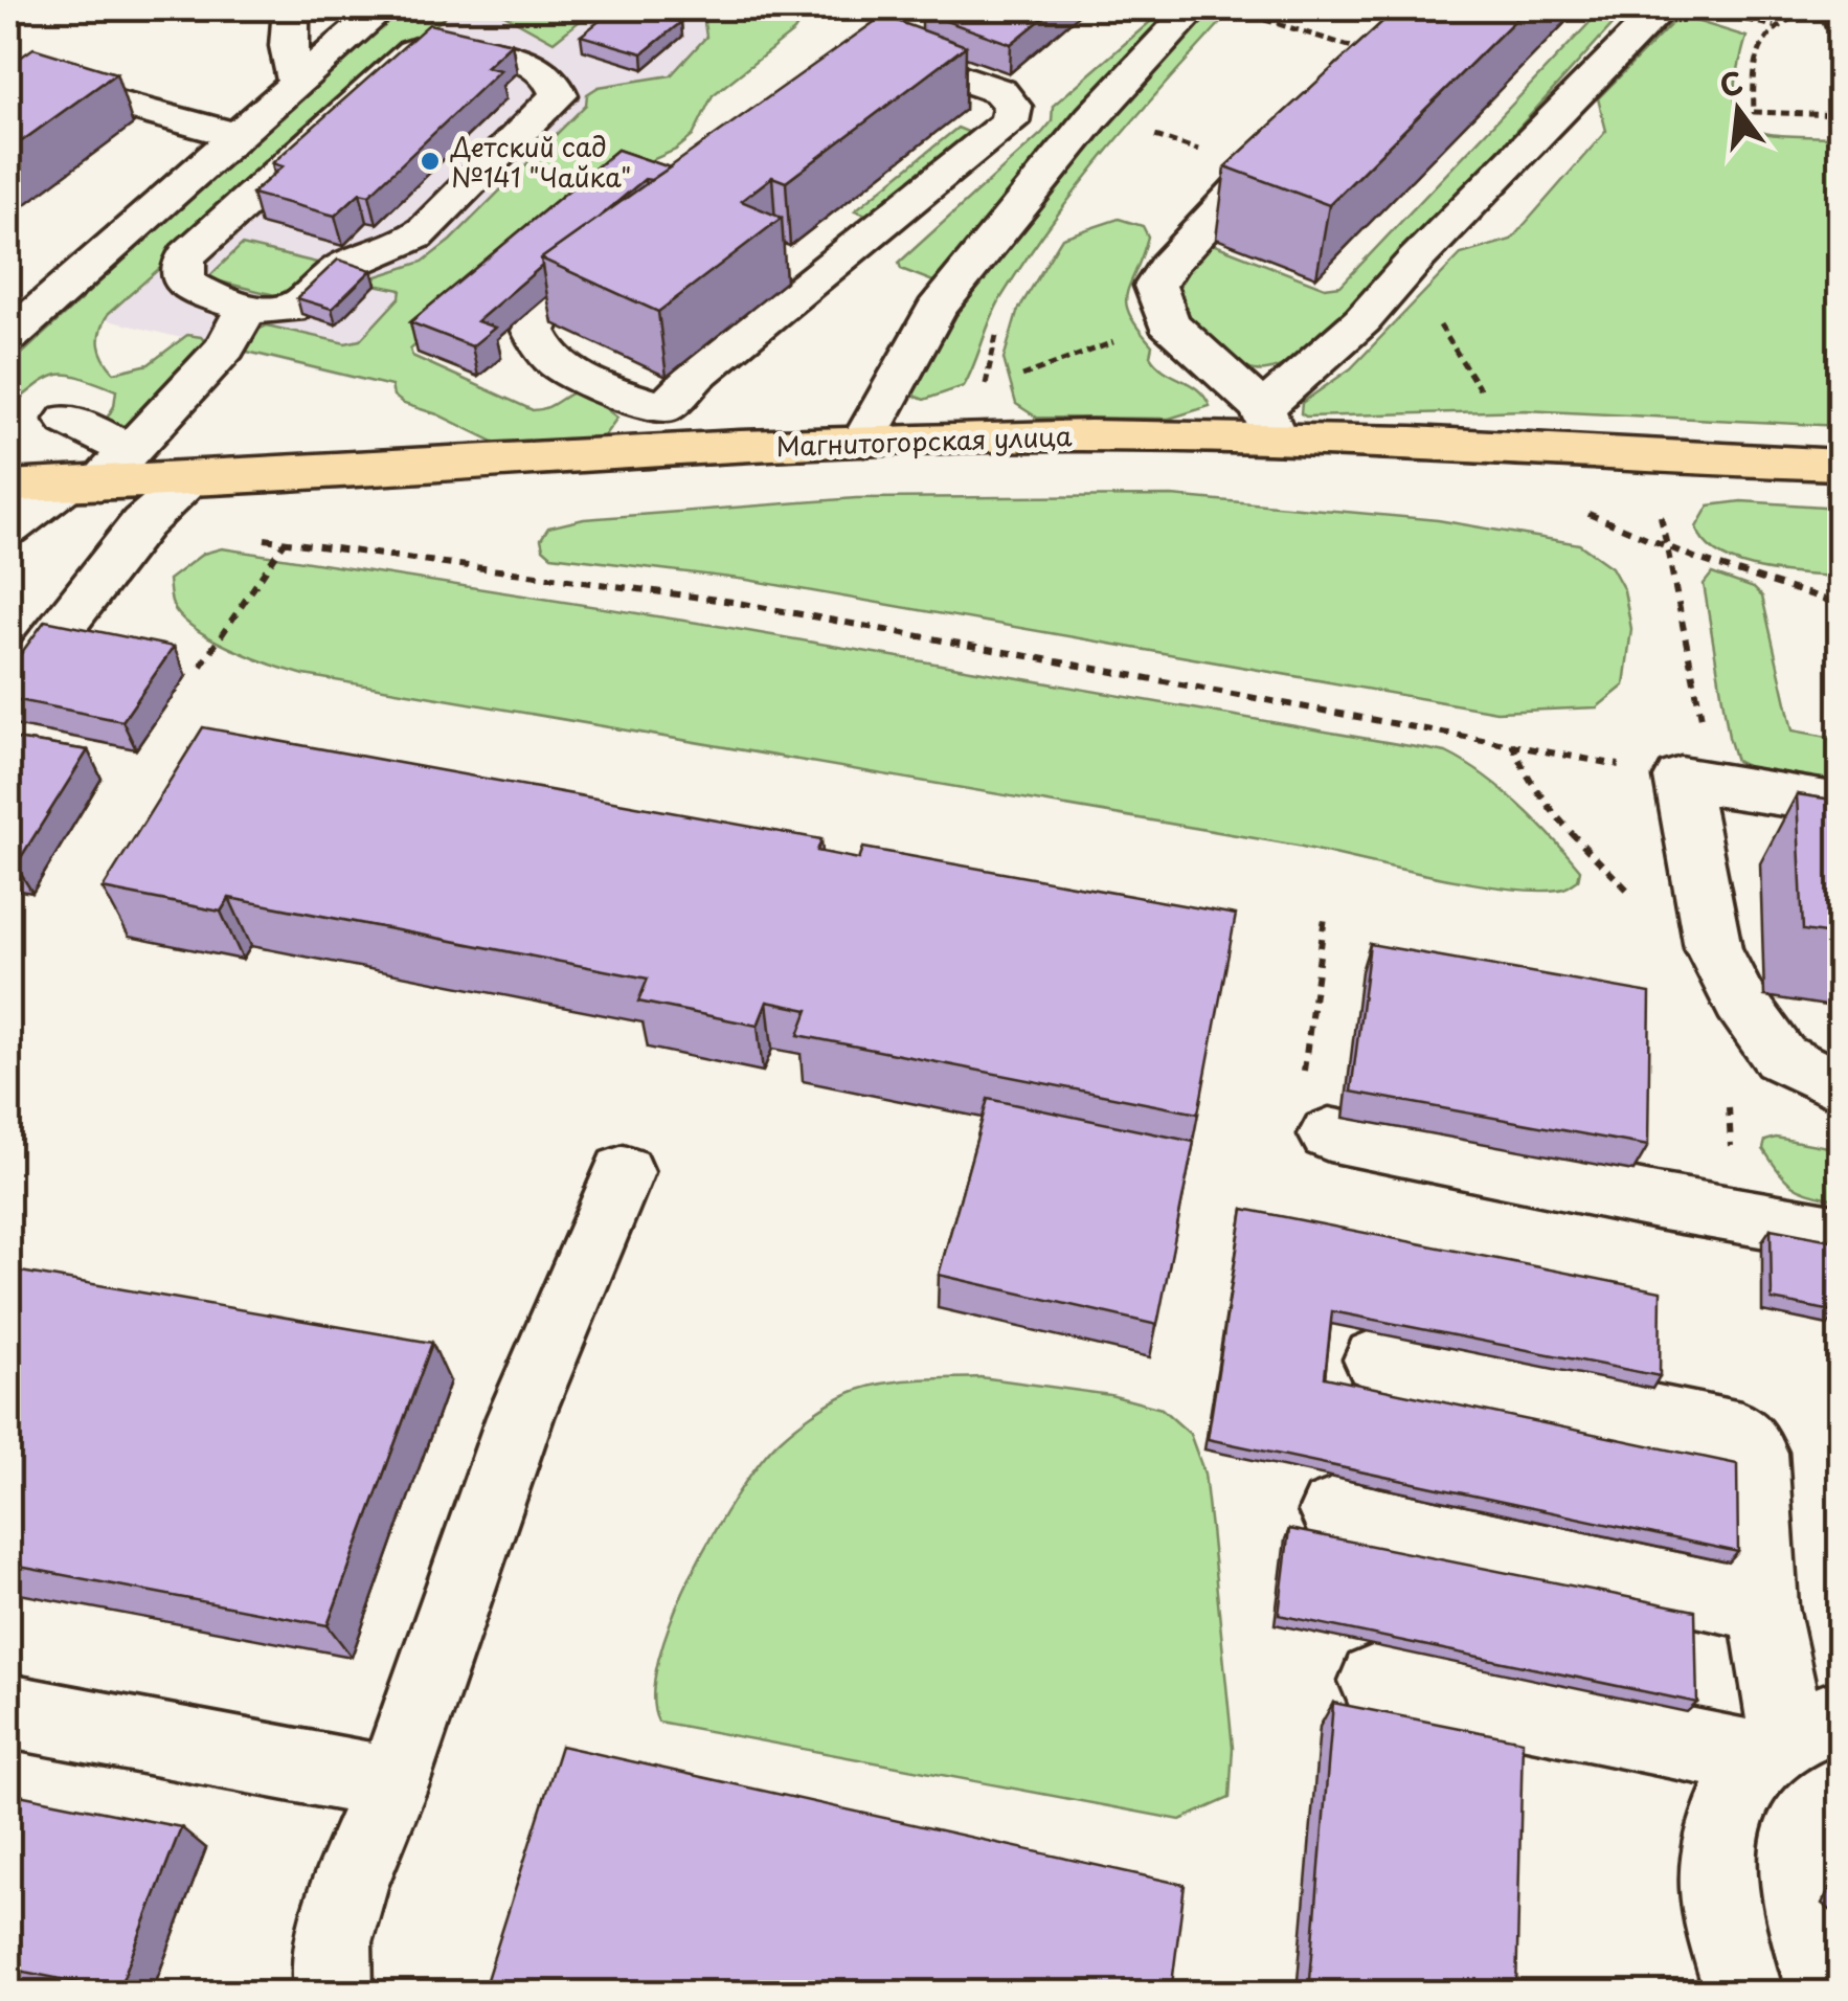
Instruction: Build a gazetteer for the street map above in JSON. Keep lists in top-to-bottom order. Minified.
{"streets":{"main road":["Магнитогорская улица"]},"places":["Детский сад №141 \"Чайка\""],"north":"top"}
